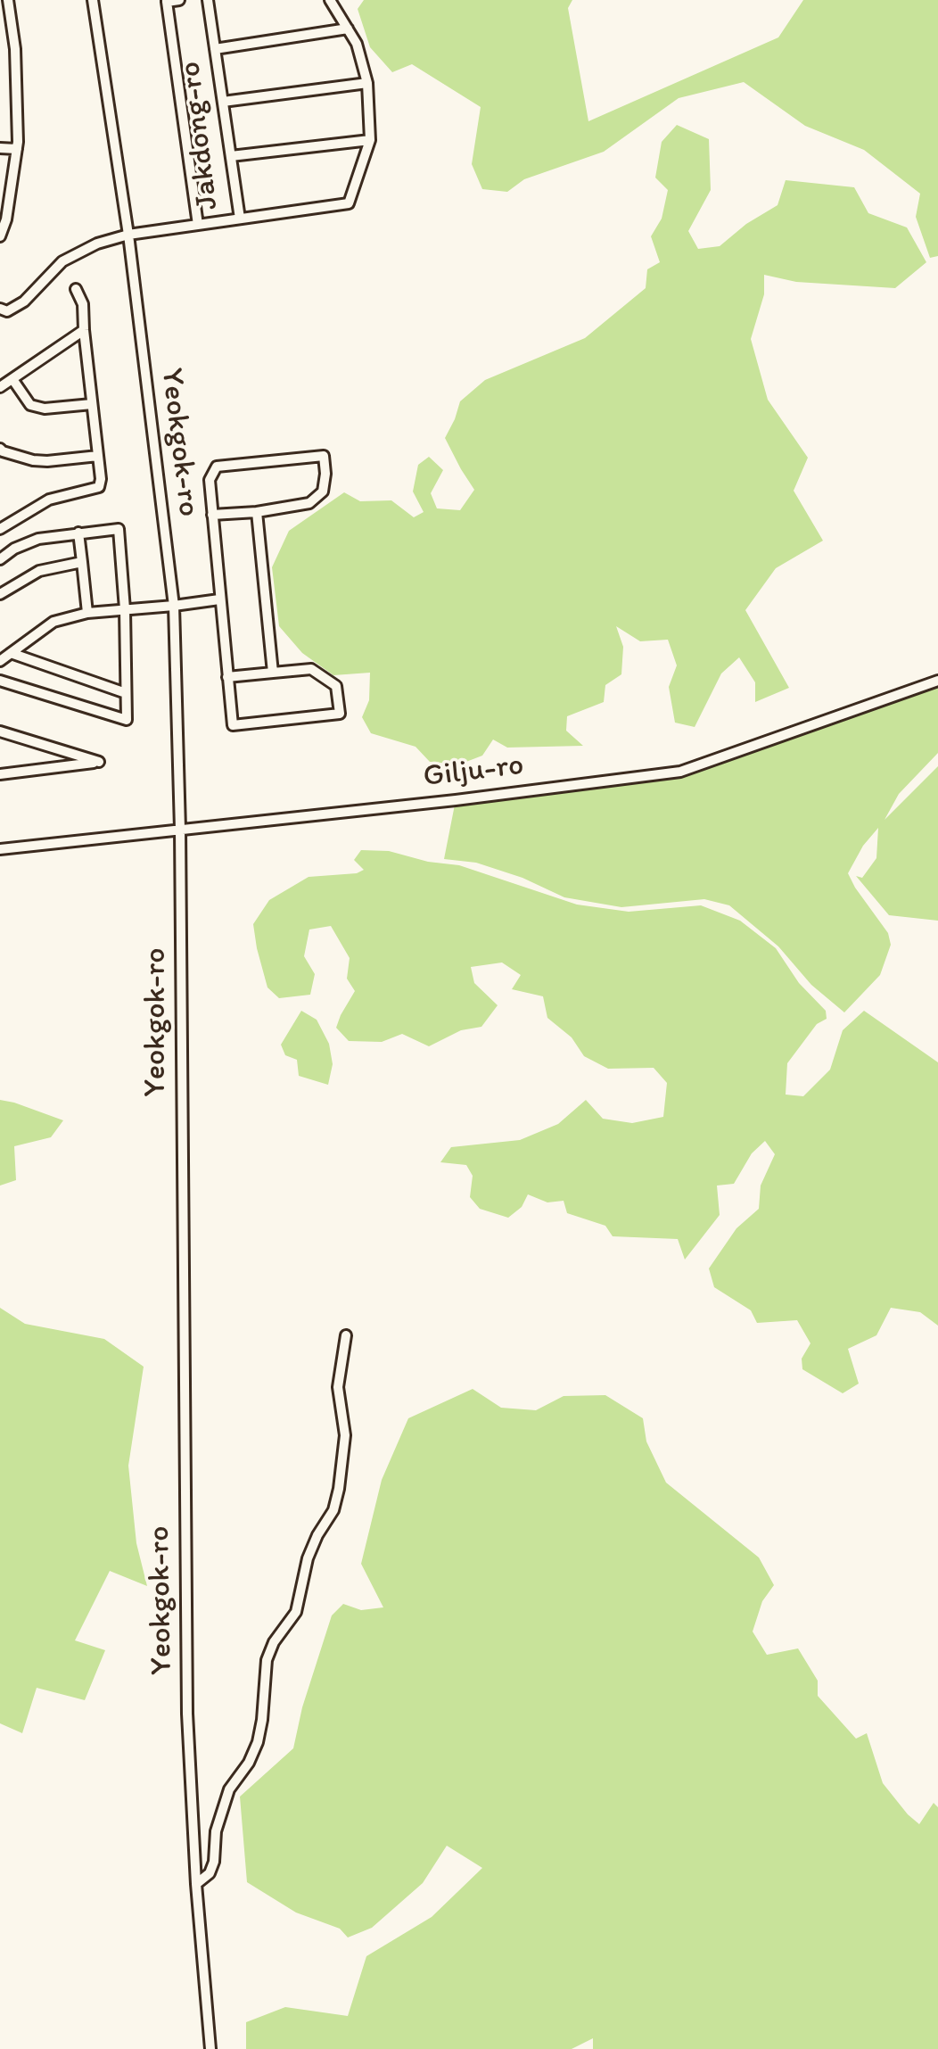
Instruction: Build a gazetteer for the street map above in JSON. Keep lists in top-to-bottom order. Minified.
{"streets":{"street":["Jakdong-ro","Yeokgok-ro","Gilju-ro"]},"crossings":[["Jakdong-ro","Yeokgok-ro"],["Yeokgok-ro","Gilju-ro"]]}
